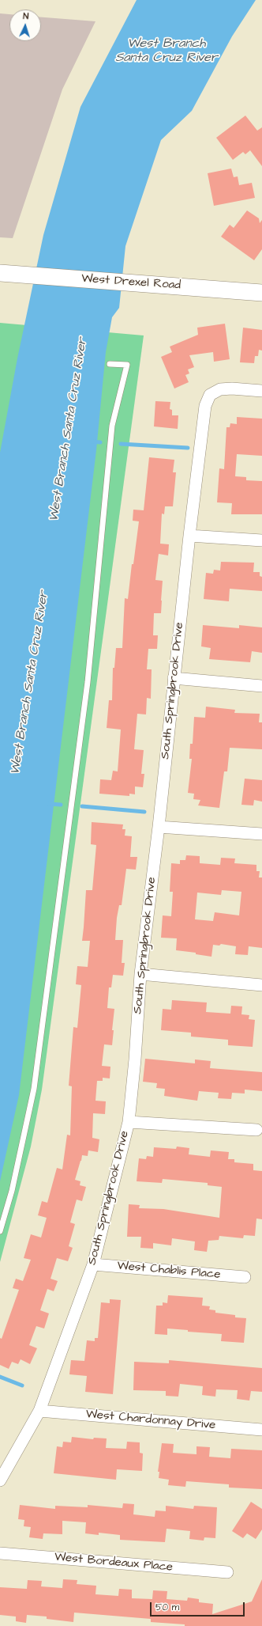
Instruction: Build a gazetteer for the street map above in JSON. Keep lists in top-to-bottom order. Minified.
{"streets":{"street":["West Drexel Road","South Springbrook Drive","West Chablis Place","West Chardonnay Drive","West Bordeaux Place"]},"crossings":[["South Springbrook Drive","West Chablis Place"],["South Springbrook Drive","West Chardonnay Drive"]],"water":["West Branch Santa Cruz River"],"scale_bar":"50 m","north":"top"}
